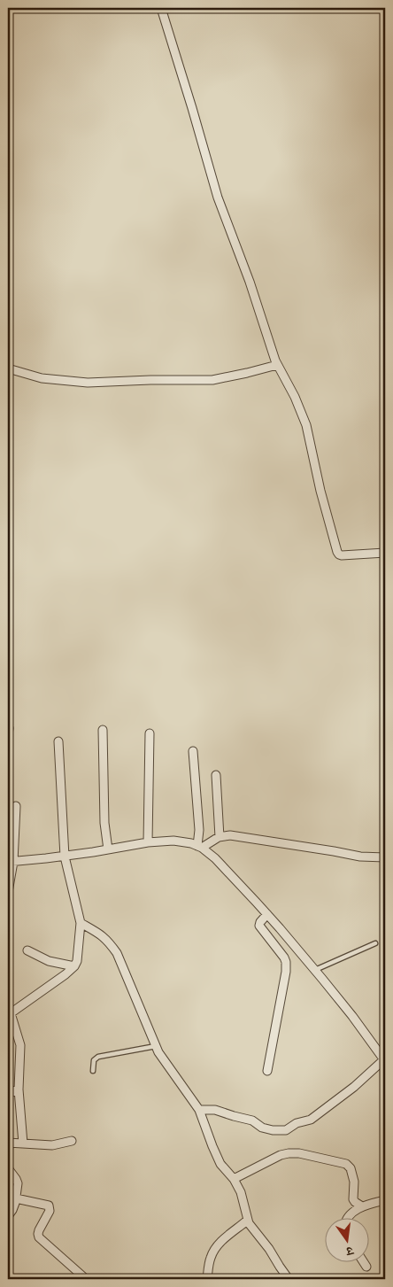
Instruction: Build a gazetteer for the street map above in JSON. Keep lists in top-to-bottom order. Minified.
{"north":"bottom"}
